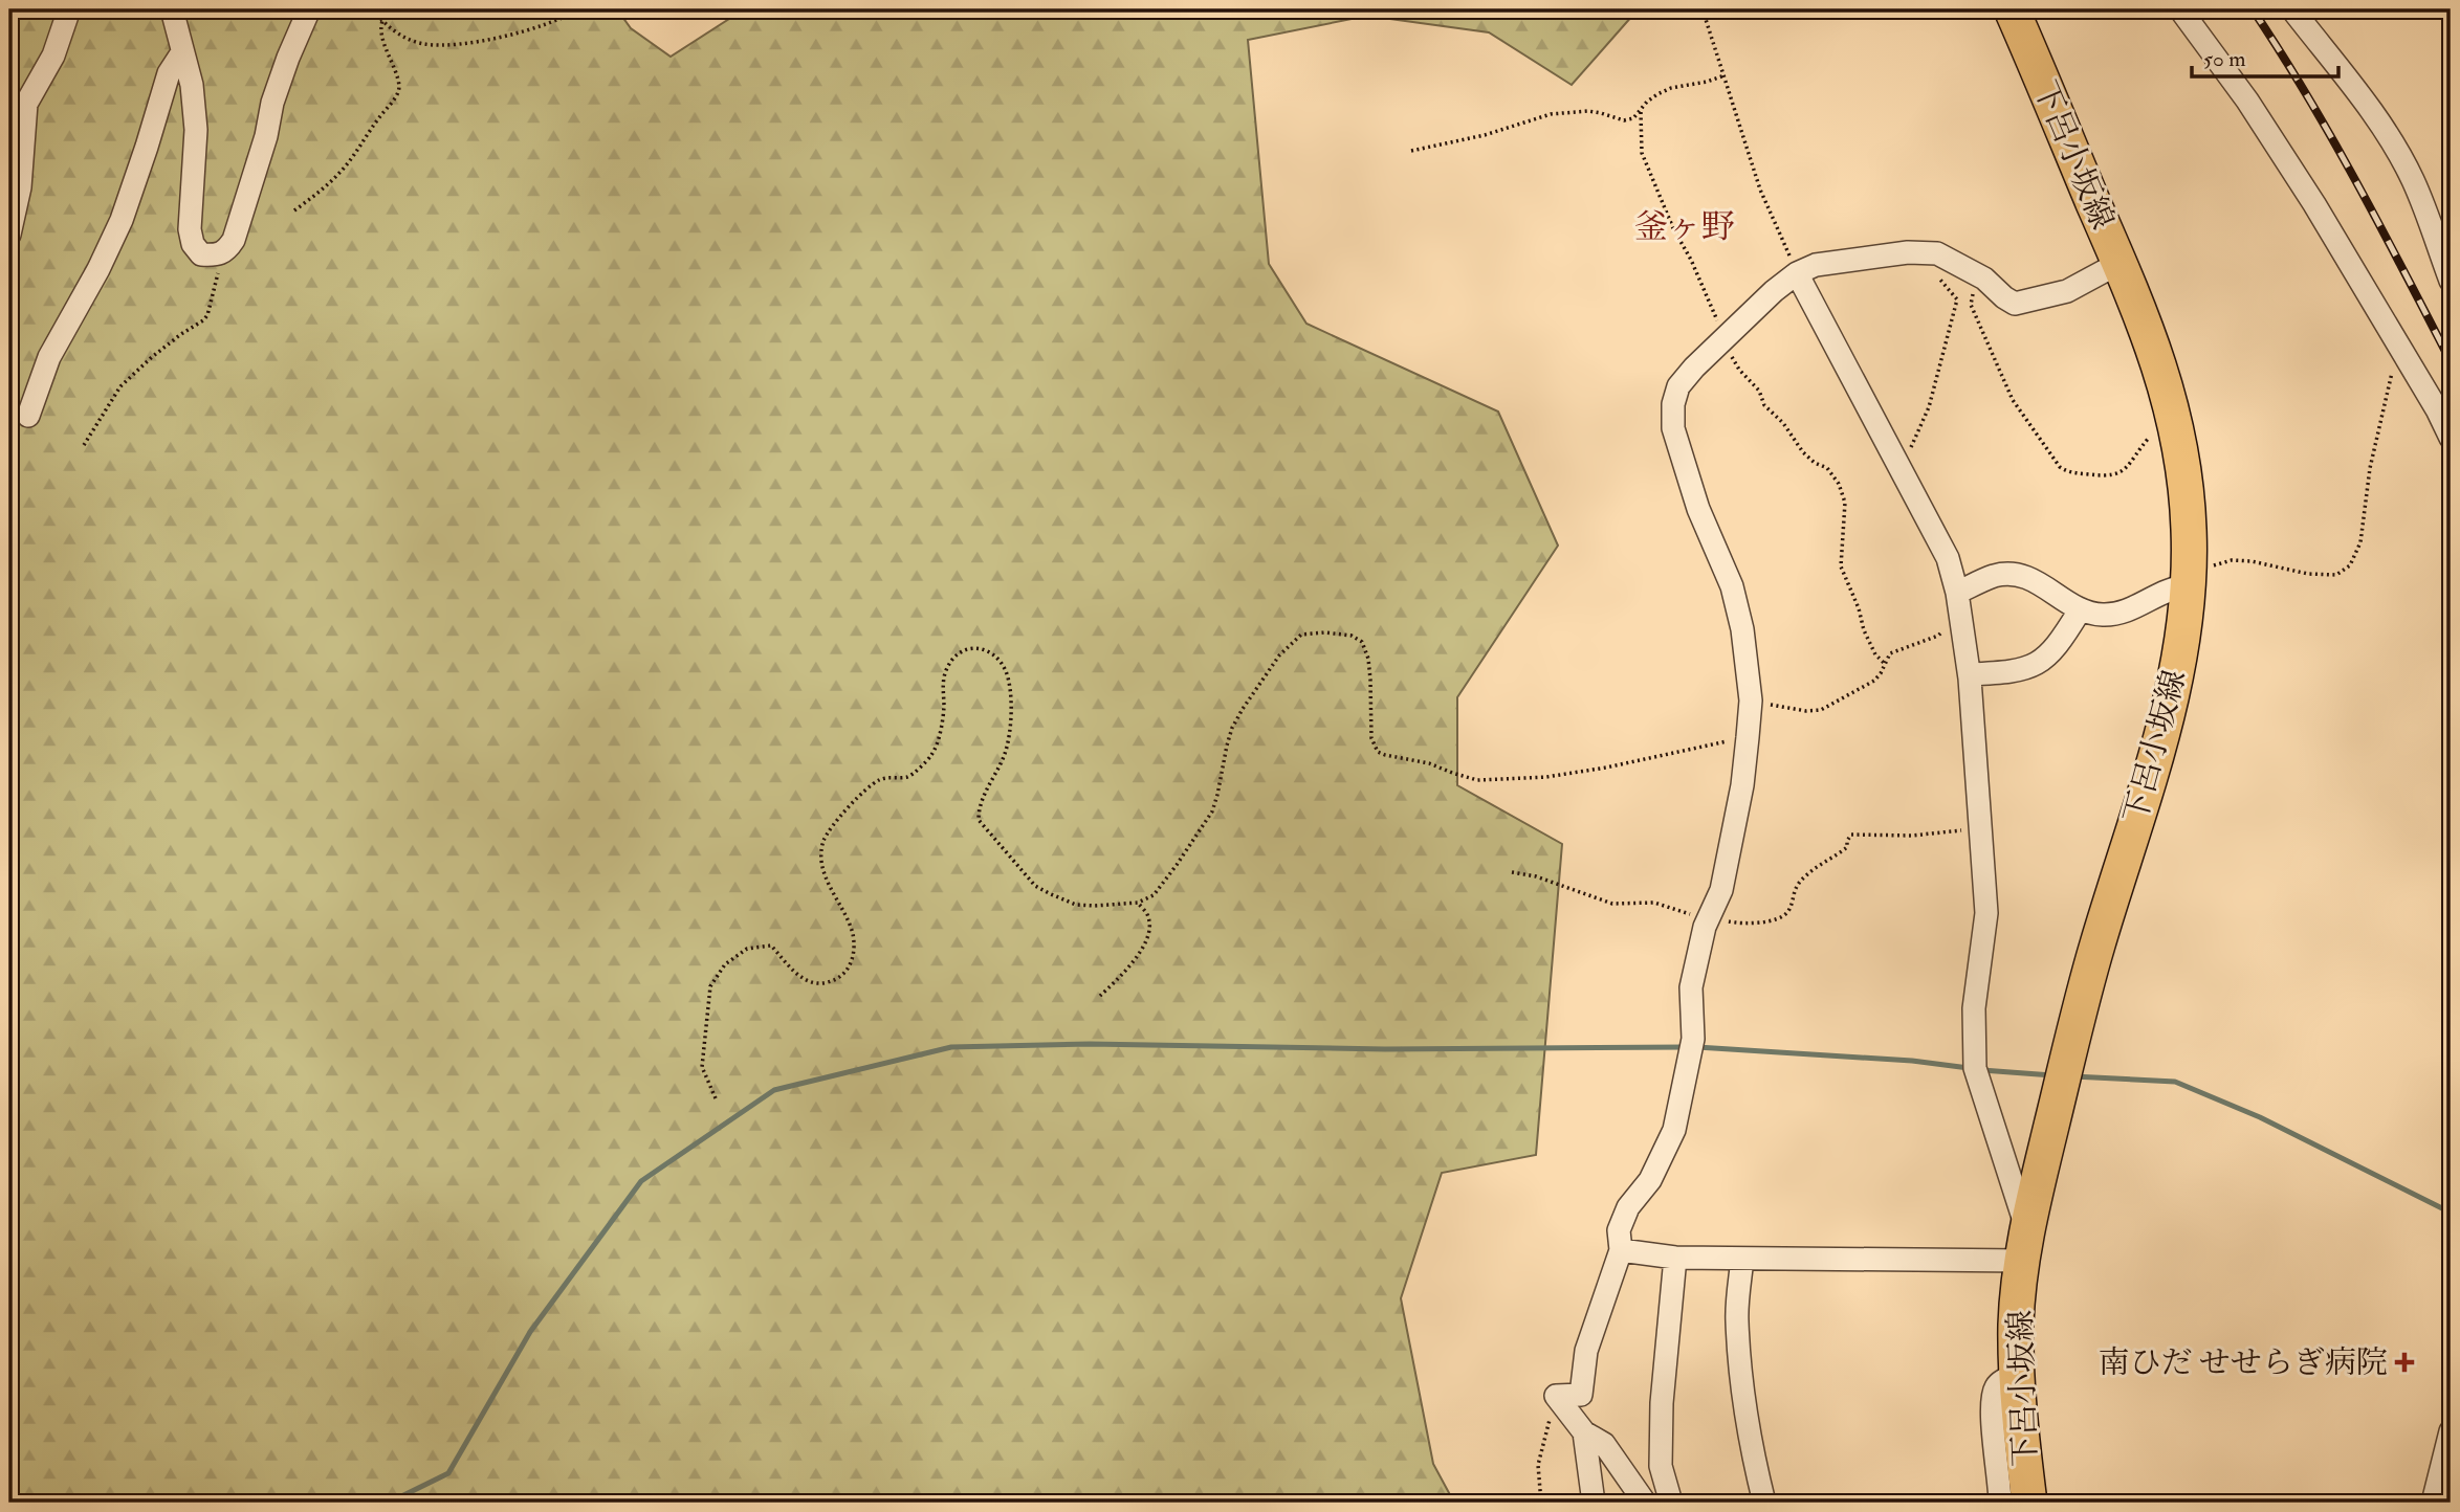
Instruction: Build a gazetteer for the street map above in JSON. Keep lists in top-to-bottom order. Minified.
{"streets":{"main road":["下呂小坂線"]},"districts":["釜ヶ野"],"places":{"health":["南ひだ せせらぎ病院"]},"scale_bar":"50 m"}
